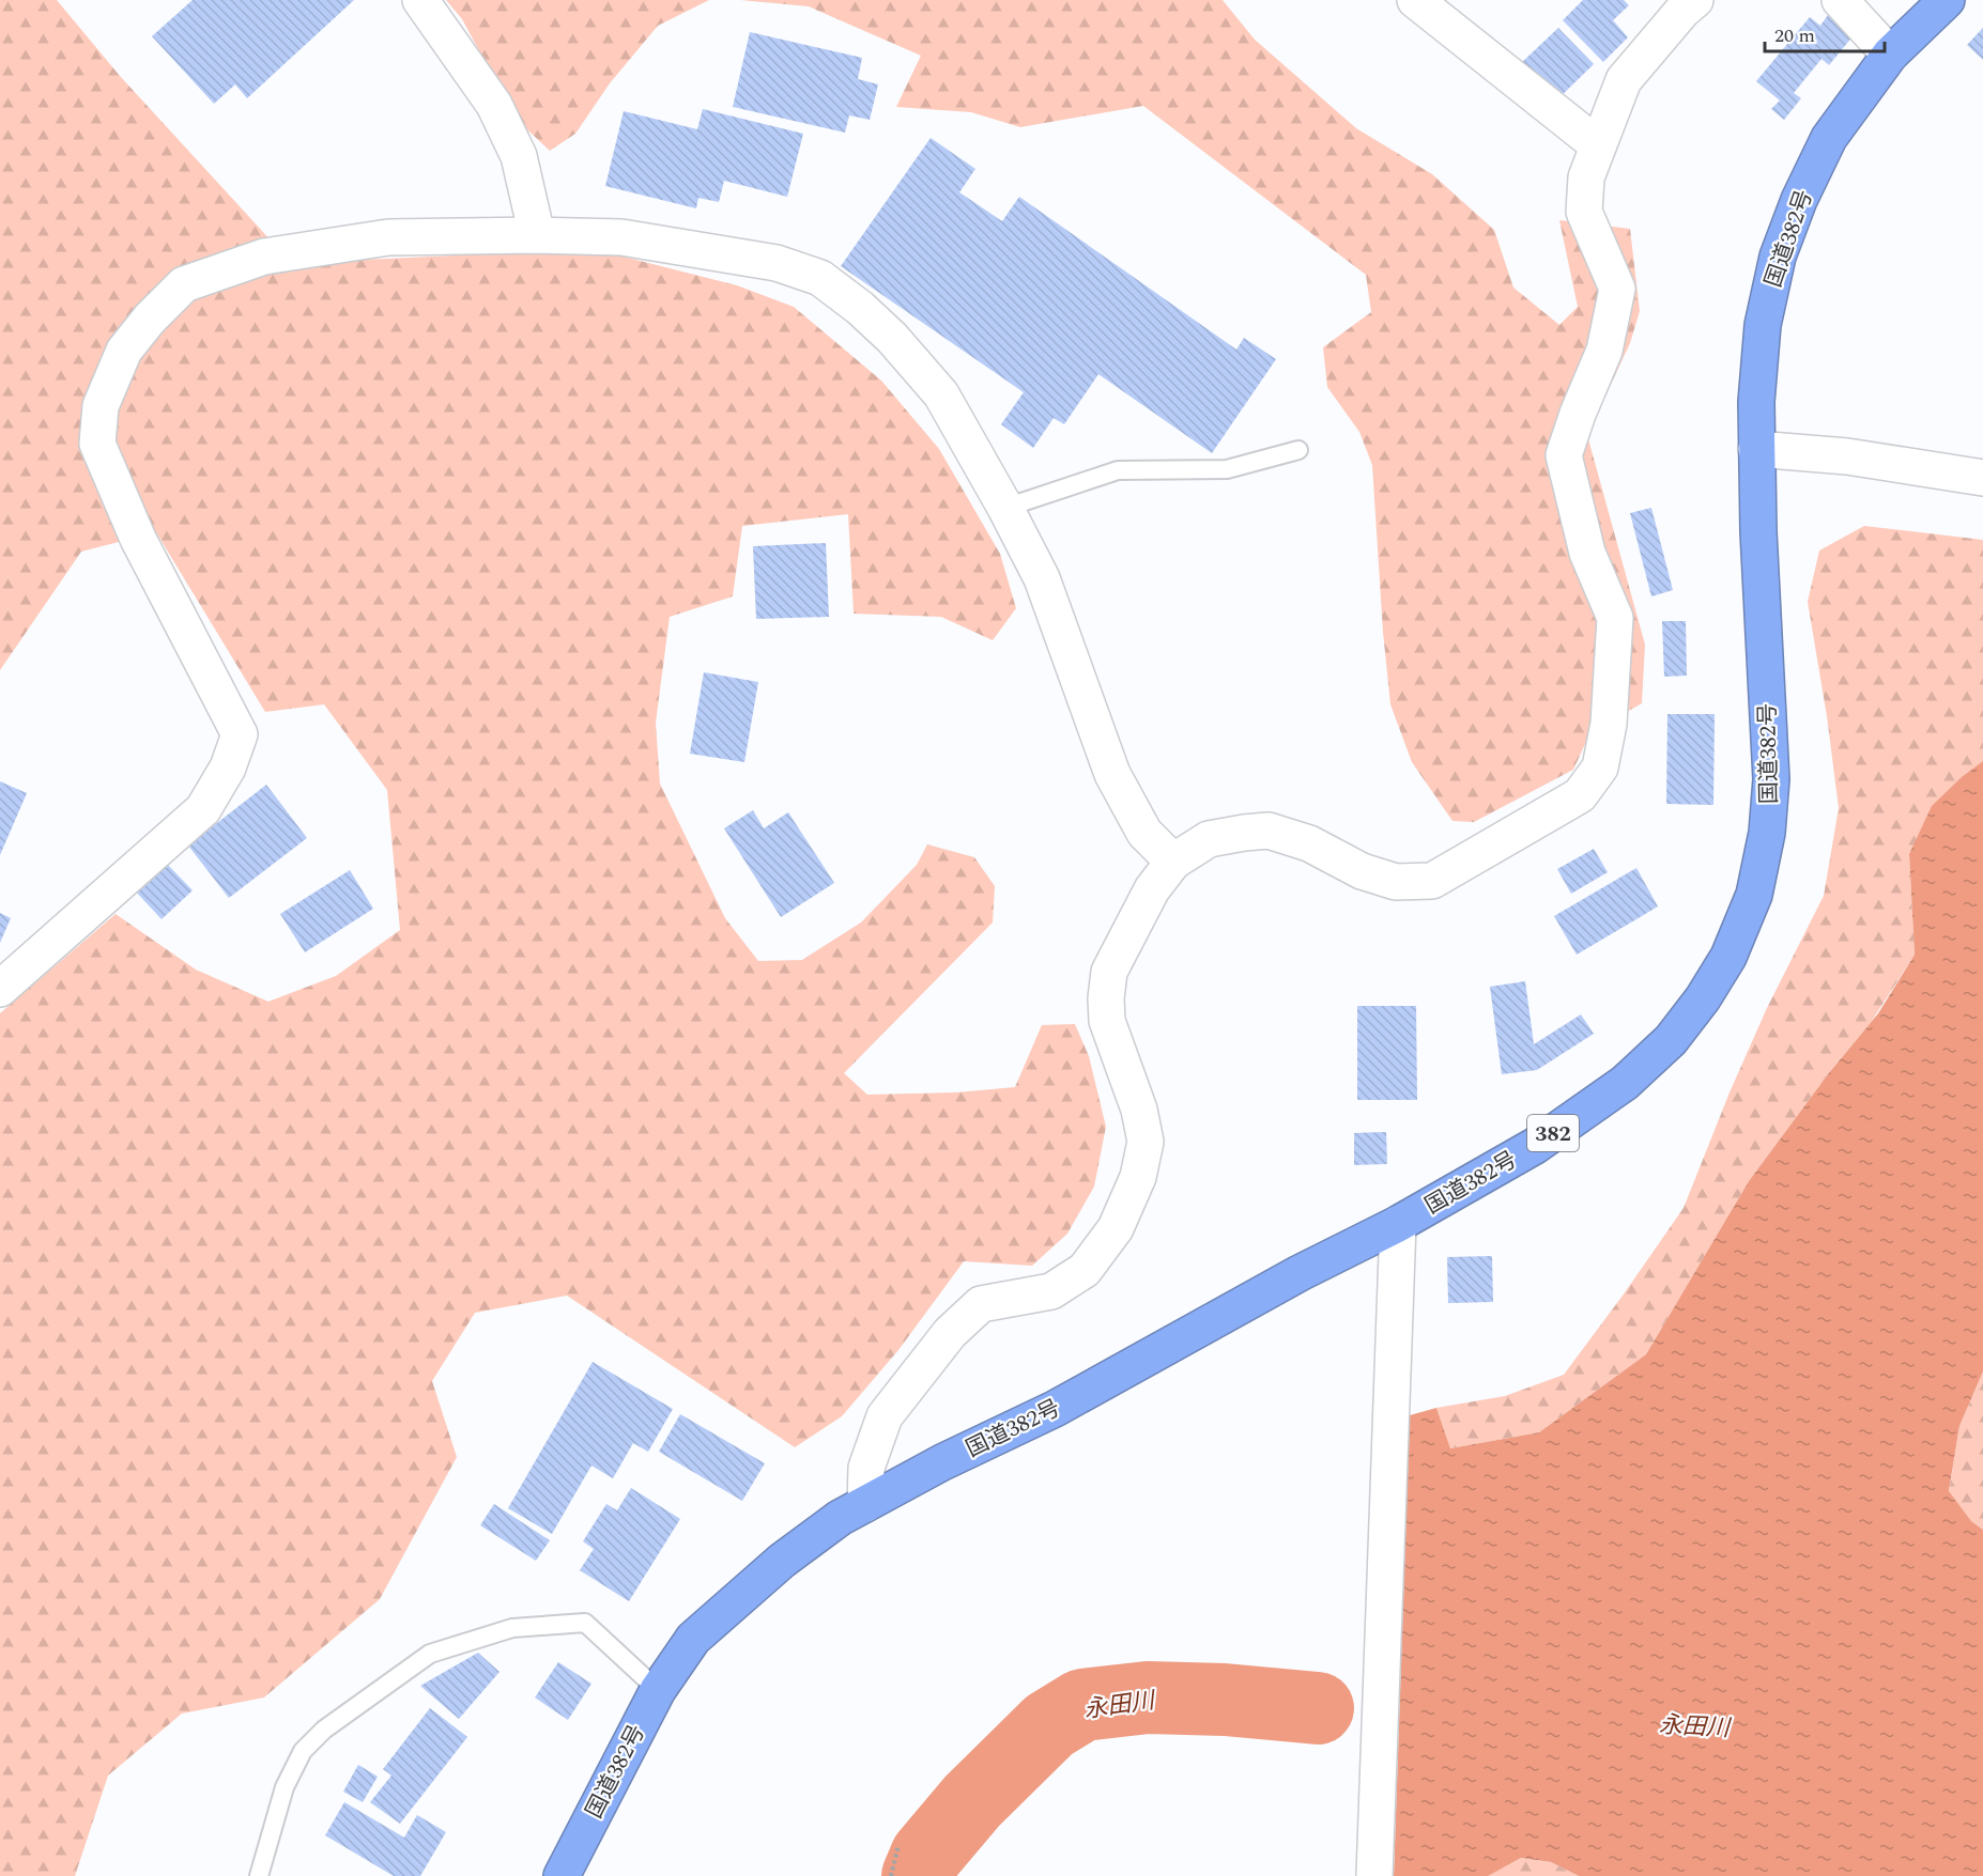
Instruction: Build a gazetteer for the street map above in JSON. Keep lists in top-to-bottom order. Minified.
{"streets":{"highway":["国道382号","382"]},"water":["永田川"],"scale_bar":"20 m"}
